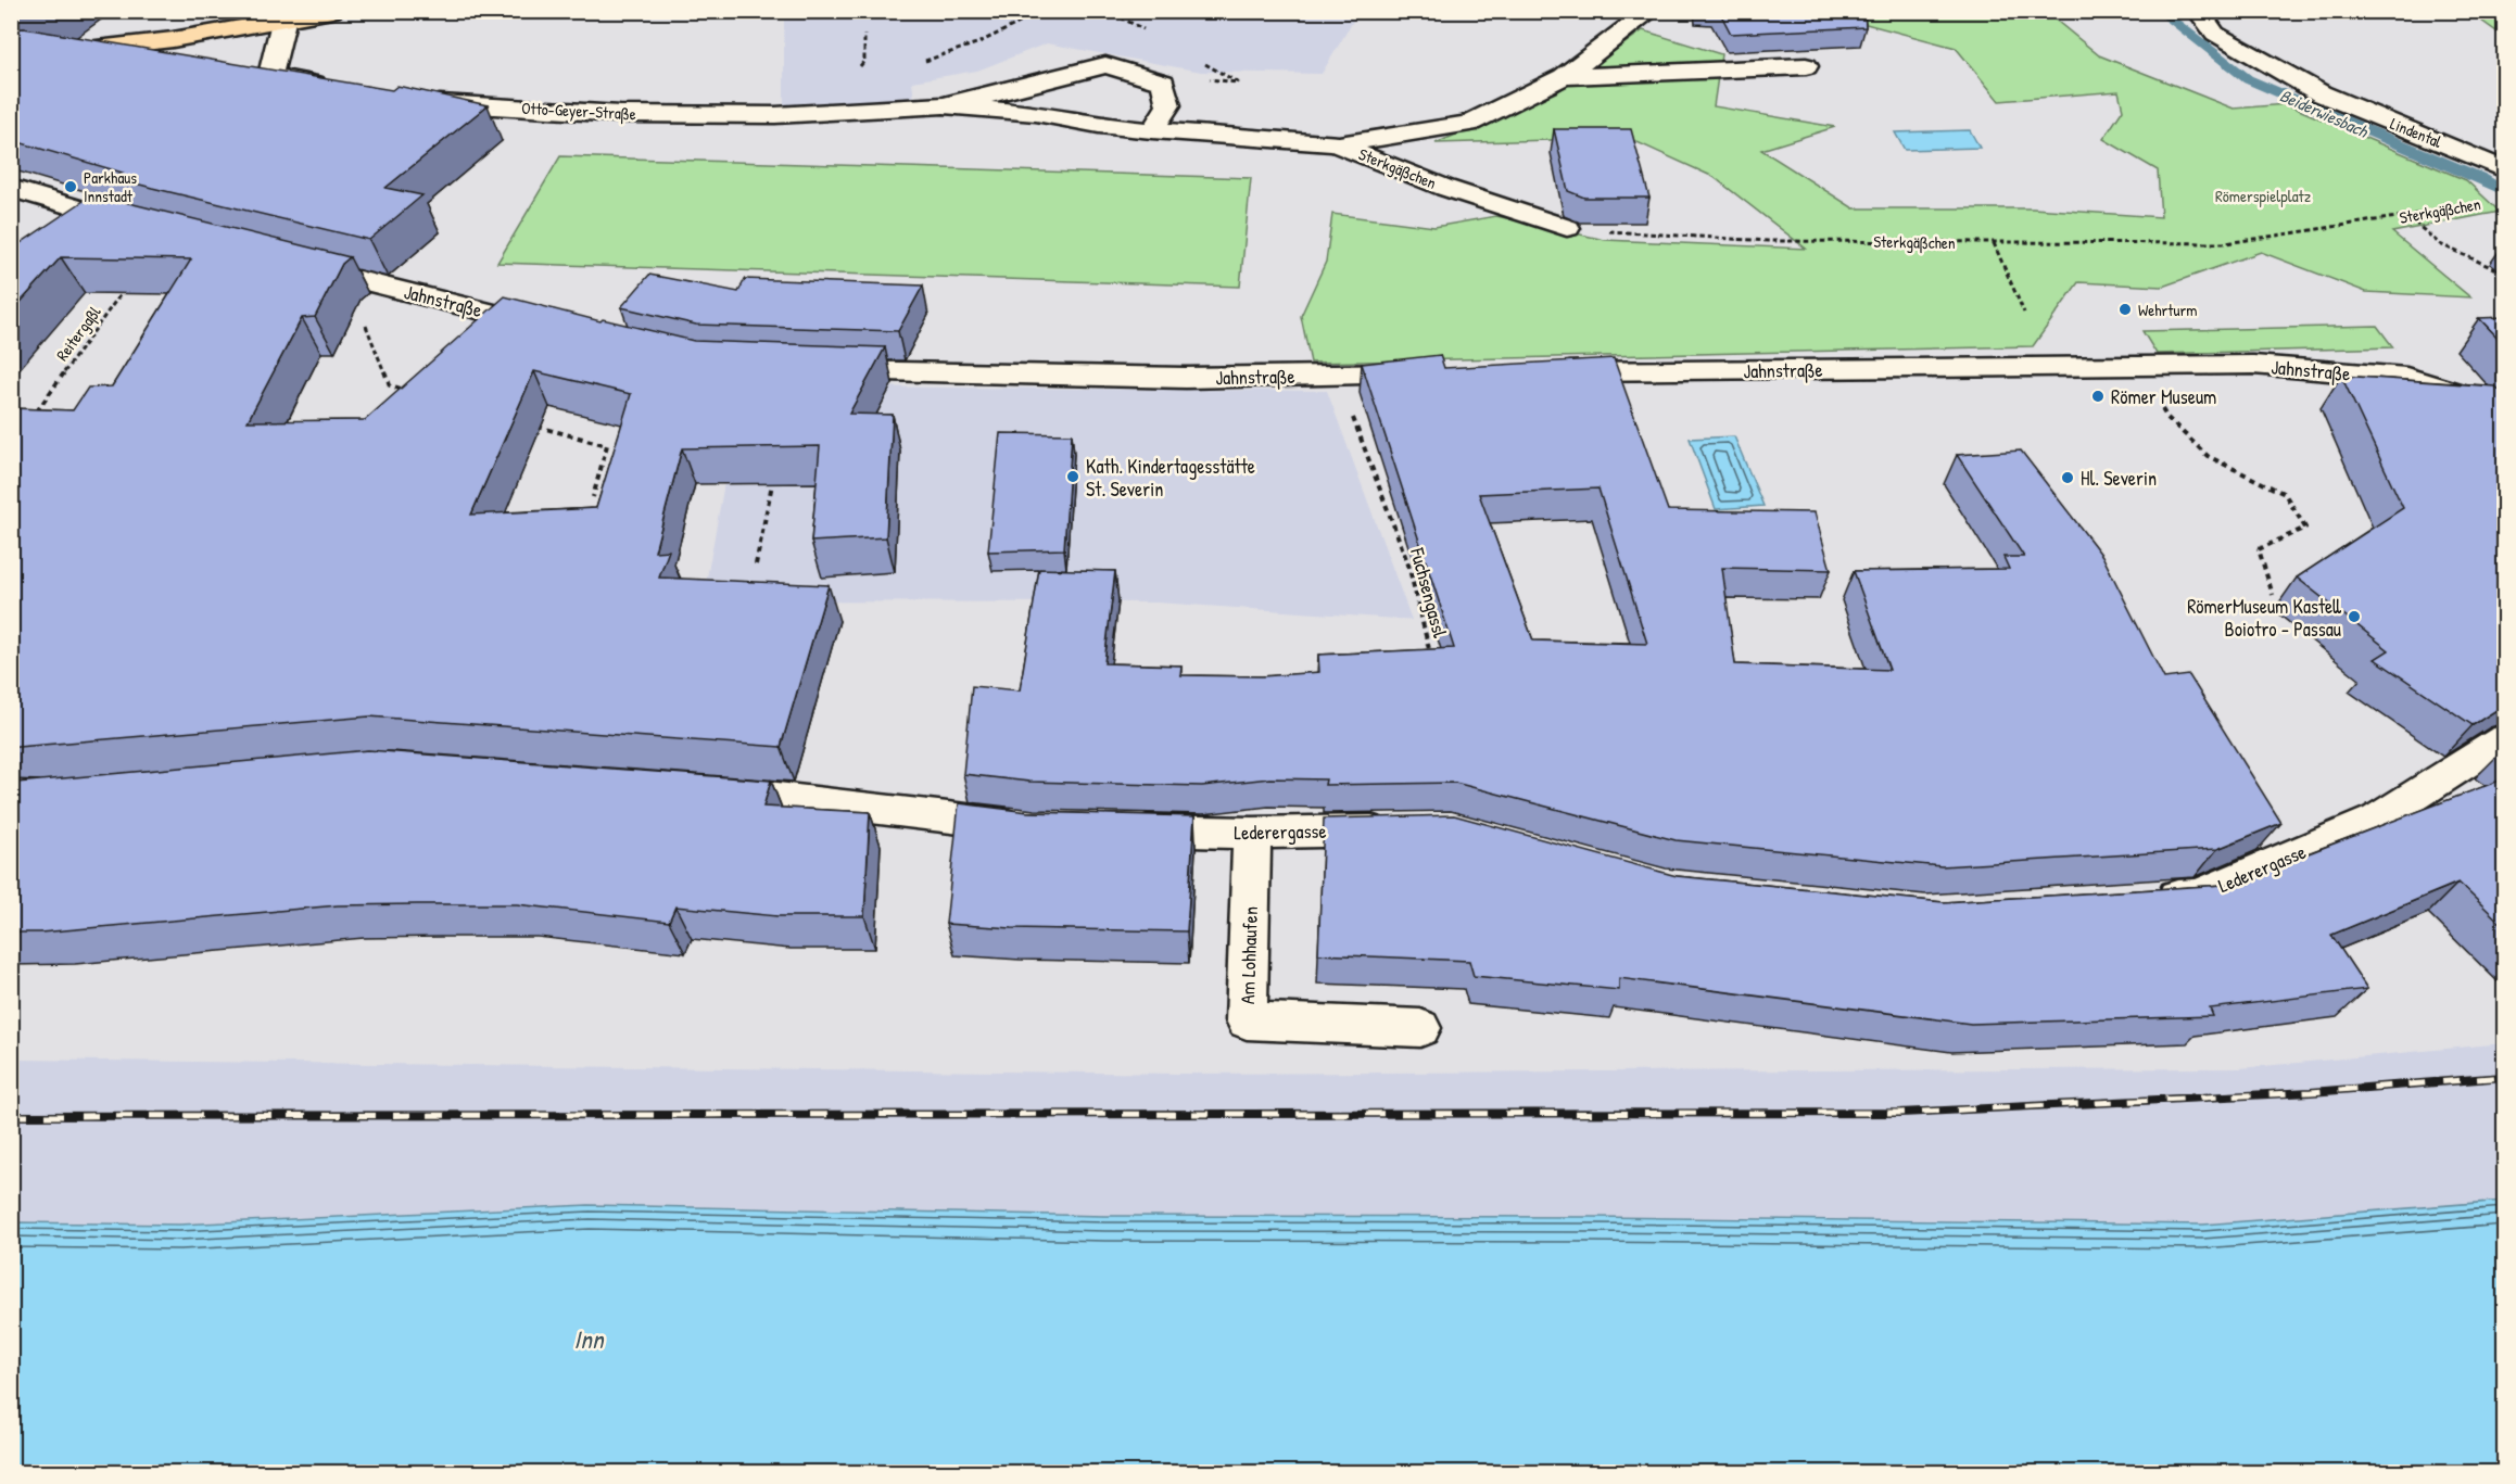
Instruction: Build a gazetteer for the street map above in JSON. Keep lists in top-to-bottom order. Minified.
{"streets":{"street":["Otto-Geyer-Straße","Lindental","Sterkgäßchen","Jahnstraße","Lederergasse","Am Lohhaufen"],"path":["Reitergaßl","Fuchsengassl"]},"crossings":[["Jahnstraße","Fuchsengassl"],["Lederergasse","Am Lohhaufen"]],"water":["Beiderwiesbach","Inn"],"parks":["Römerspielplatz"],"places":["Parkhaus Innstadt","Wehrturm","Römer Museum","Kath. Kindertagesstätte St. Severin","Hl. Severin","RömerMuseum Kastell Boiotro - Passau"]}
